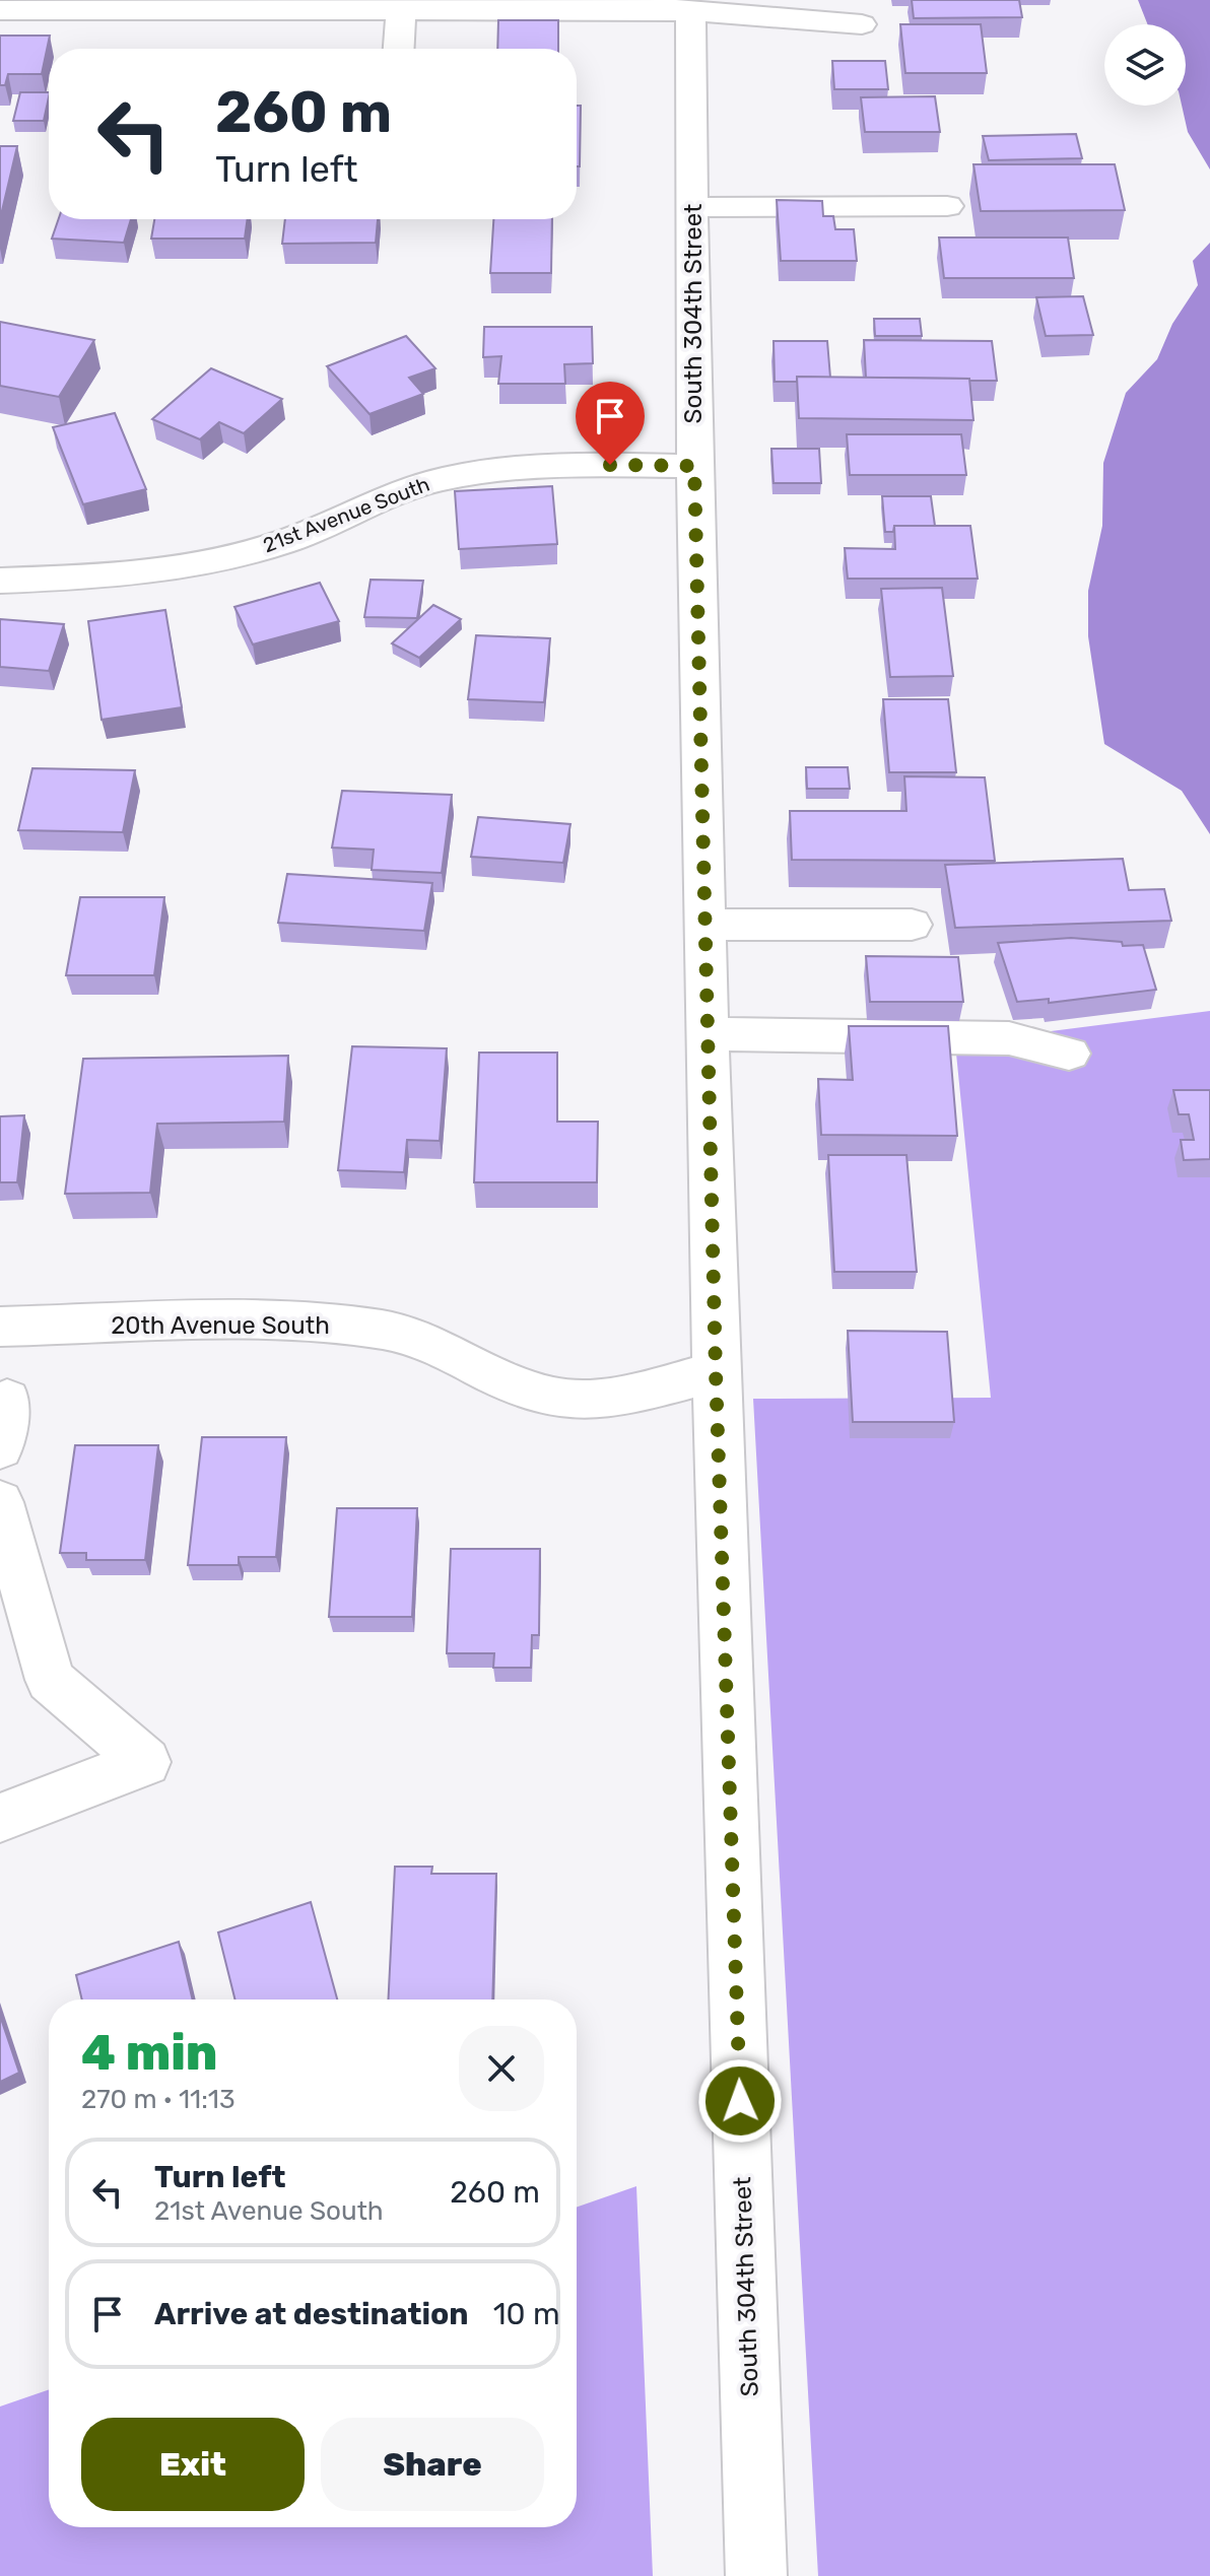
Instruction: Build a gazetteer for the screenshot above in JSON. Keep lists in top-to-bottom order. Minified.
{"streets":{"street":["South 304th Street","21st Avenue South","20th Avenue South"]},"crossings":[["South 304th Street","21st Avenue South"],["South 304th Street","20th Avenue South"]],"page":{"turn":["260 m","Turn left"],"heading":["4 min","270 m · 11:13"],"list":[{"name":"Turn left","note":"21st Avenue South","value":"260 m"},{"name":"Arrive at destination","value":"10 m"}],"buttons":["Exit","Share"]}}
